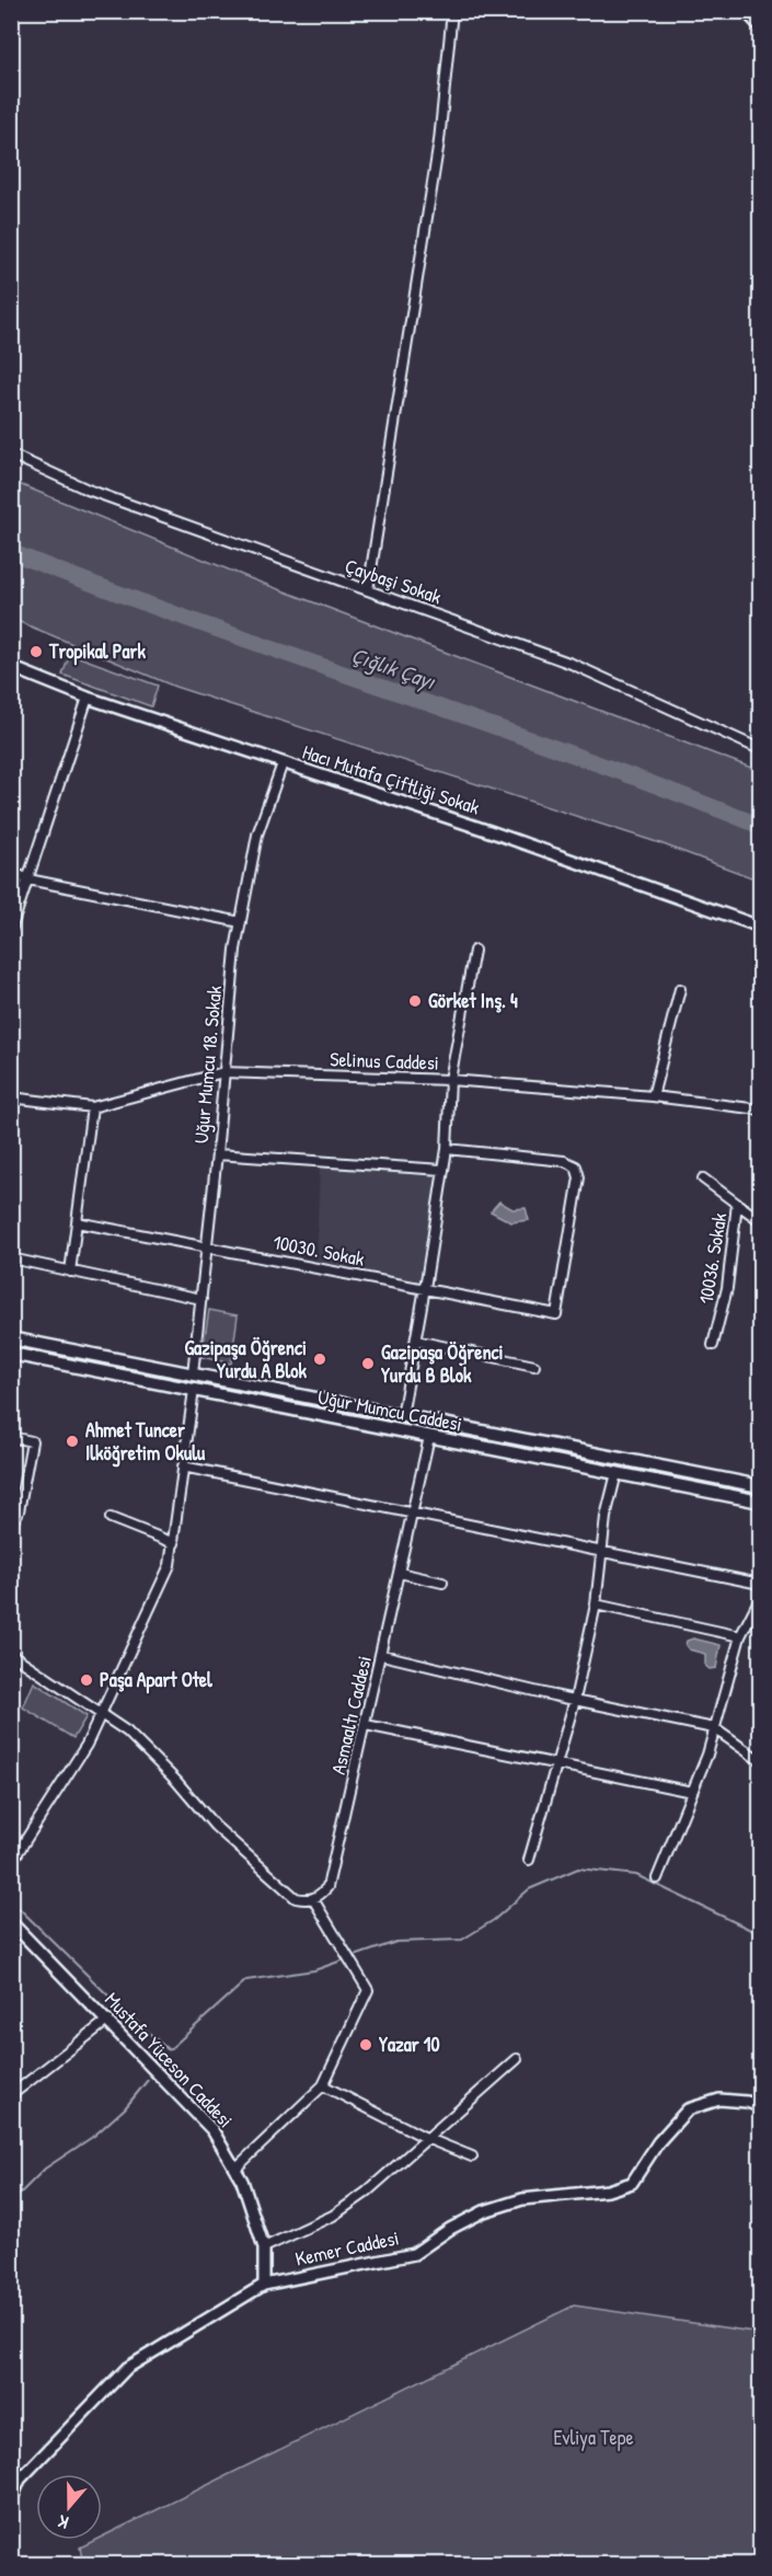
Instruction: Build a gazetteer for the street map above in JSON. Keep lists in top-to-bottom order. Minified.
{"streets":{"main road":["Uğur Mumcu Caddesi"],"street":["Çaybaşi Sokak","Hacı Mutafa Çiftliği Sokak","Selinus Caddesi","Uğur Mumcu 18. Sokak","10030. Sokak","10036. Sokak","Asmaaltı Caddesi","Mustafa Yüceson Caddesi","Kemer Caddesi"]},"crossings":[["Hacı Mutafa Çiftliği Sokak","Uğur Mumcu 18. Sokak"],["Selinus Caddesi","Uğur Mumcu 18. Sokak"],["Uğur Mumcu 18. Sokak","10030. Sokak"],["Uğur Mumcu 18. Sokak","Uğur Mumcu Caddesi"],["Uğur Mumcu Caddesi","Asmaaltı Caddesi"],["Mustafa Yüceson Caddesi","Kemer Caddesi"]],"water":["Çığlık Çayı"],"parks":["Evliya Tepe"],"places":["Tropikal Park","Görket Inş. 4","Gazipaşa Öğrenci Yurdu A Blok","Gazipaşa Öğrenci Yurdu B Blok","Ahmet Tuncer Ilköğretim Okulu","Paşa Apart Otel","Yazar 10"],"north":"bottom"}
